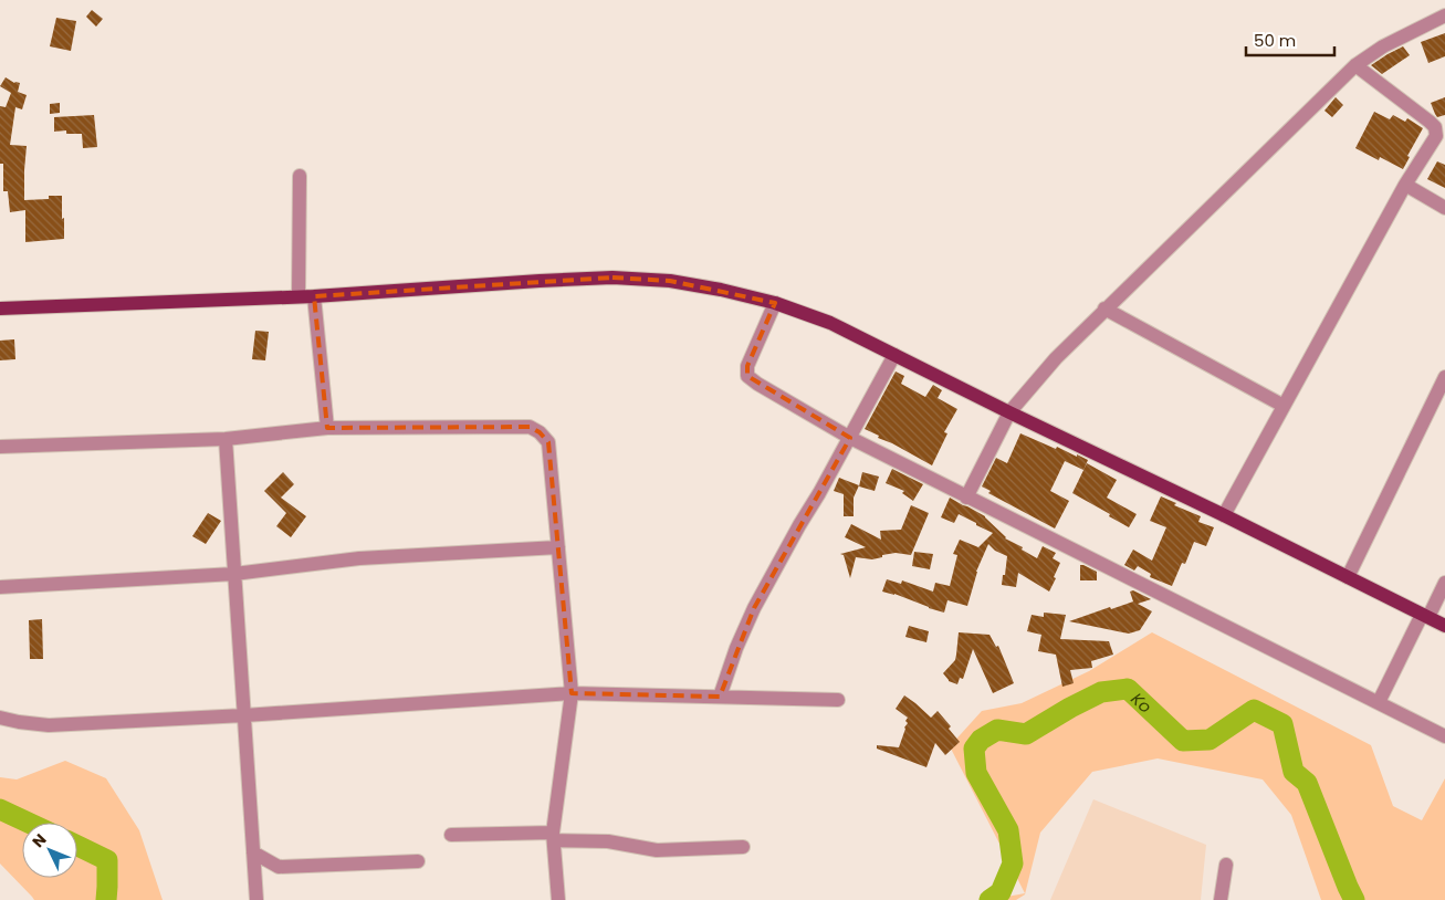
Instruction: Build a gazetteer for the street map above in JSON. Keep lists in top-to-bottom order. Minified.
{"water":["Ko"],"scale_bar":"50 m","north":"top left"}
